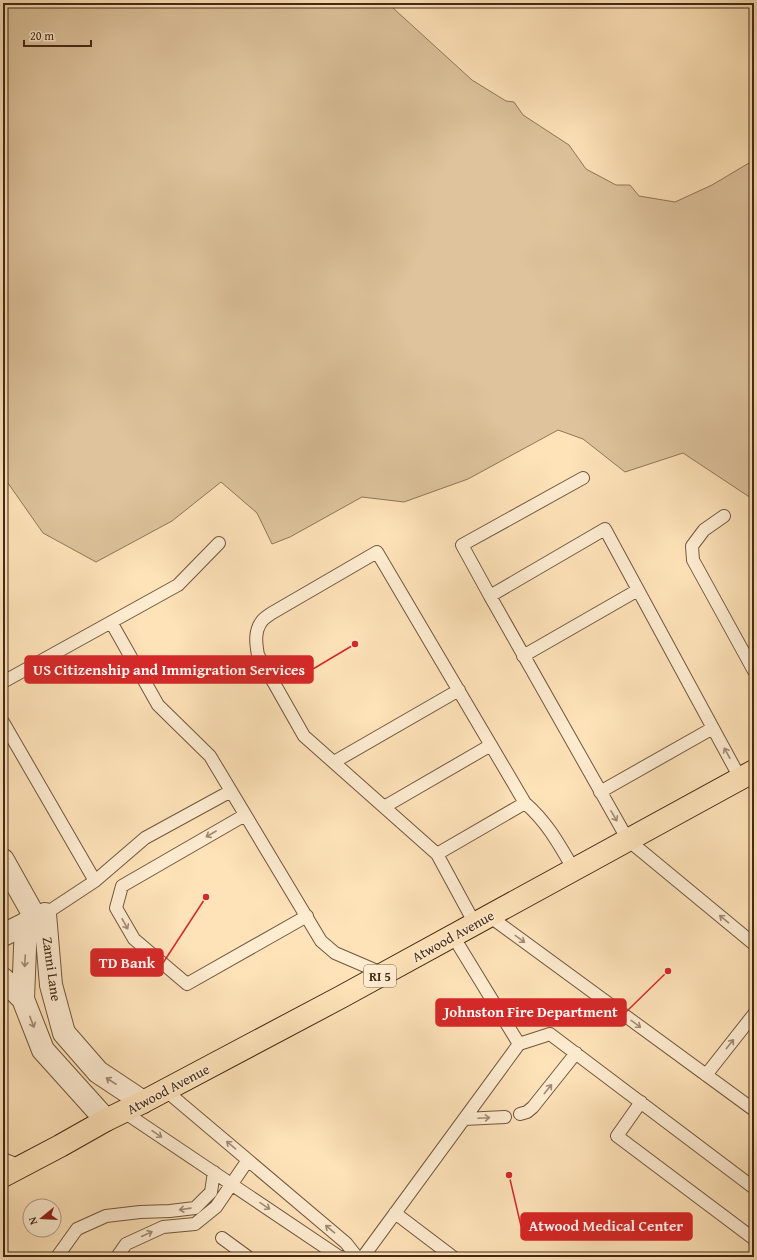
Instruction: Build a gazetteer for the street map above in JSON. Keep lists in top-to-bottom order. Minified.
{"streets":{"main road":["Atwood Avenue","RI 5"],"street":["Zanni Lane"]},"crossings":[["Atwood Avenue","Zanni Lane"]],"places":["US Citizenship and Immigration Services","TD Bank","Johnston Fire Department","Atwood Medical Center"],"scale_bar":"20 m","north":"left"}
